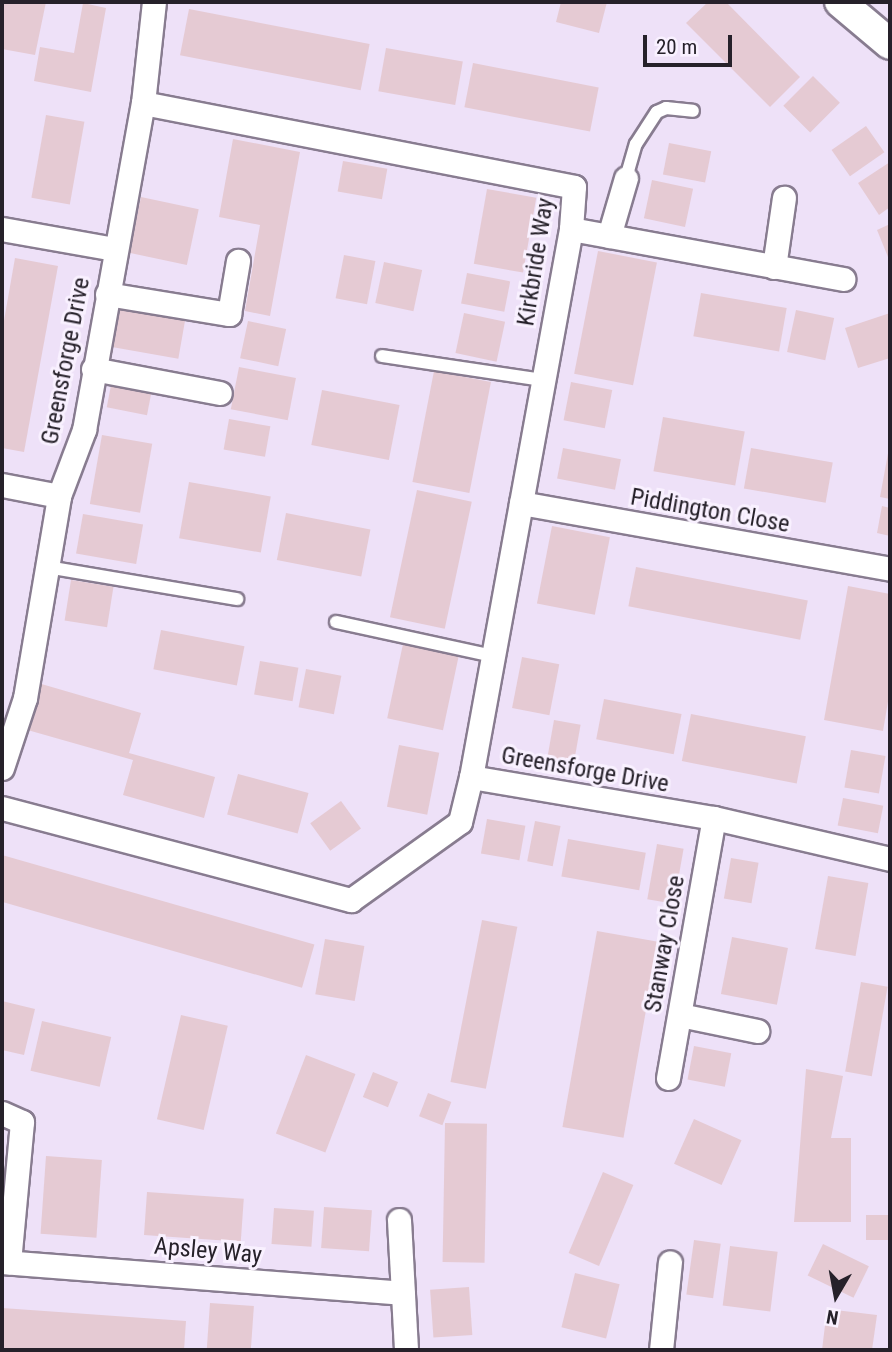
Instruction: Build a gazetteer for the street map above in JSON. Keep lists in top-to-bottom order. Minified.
{"streets":{"street":["Kirkbride Way","Greensforge Drive","Piddington Close","Stanway Close","Apsley Way"]},"crossings":[["Kirkbride Way","Greensforge Drive"],["Kirkbride Way","Piddington Close"],["Greensforge Drive","Stanway Close"]],"scale_bar":"20 m","north":"bottom"}
